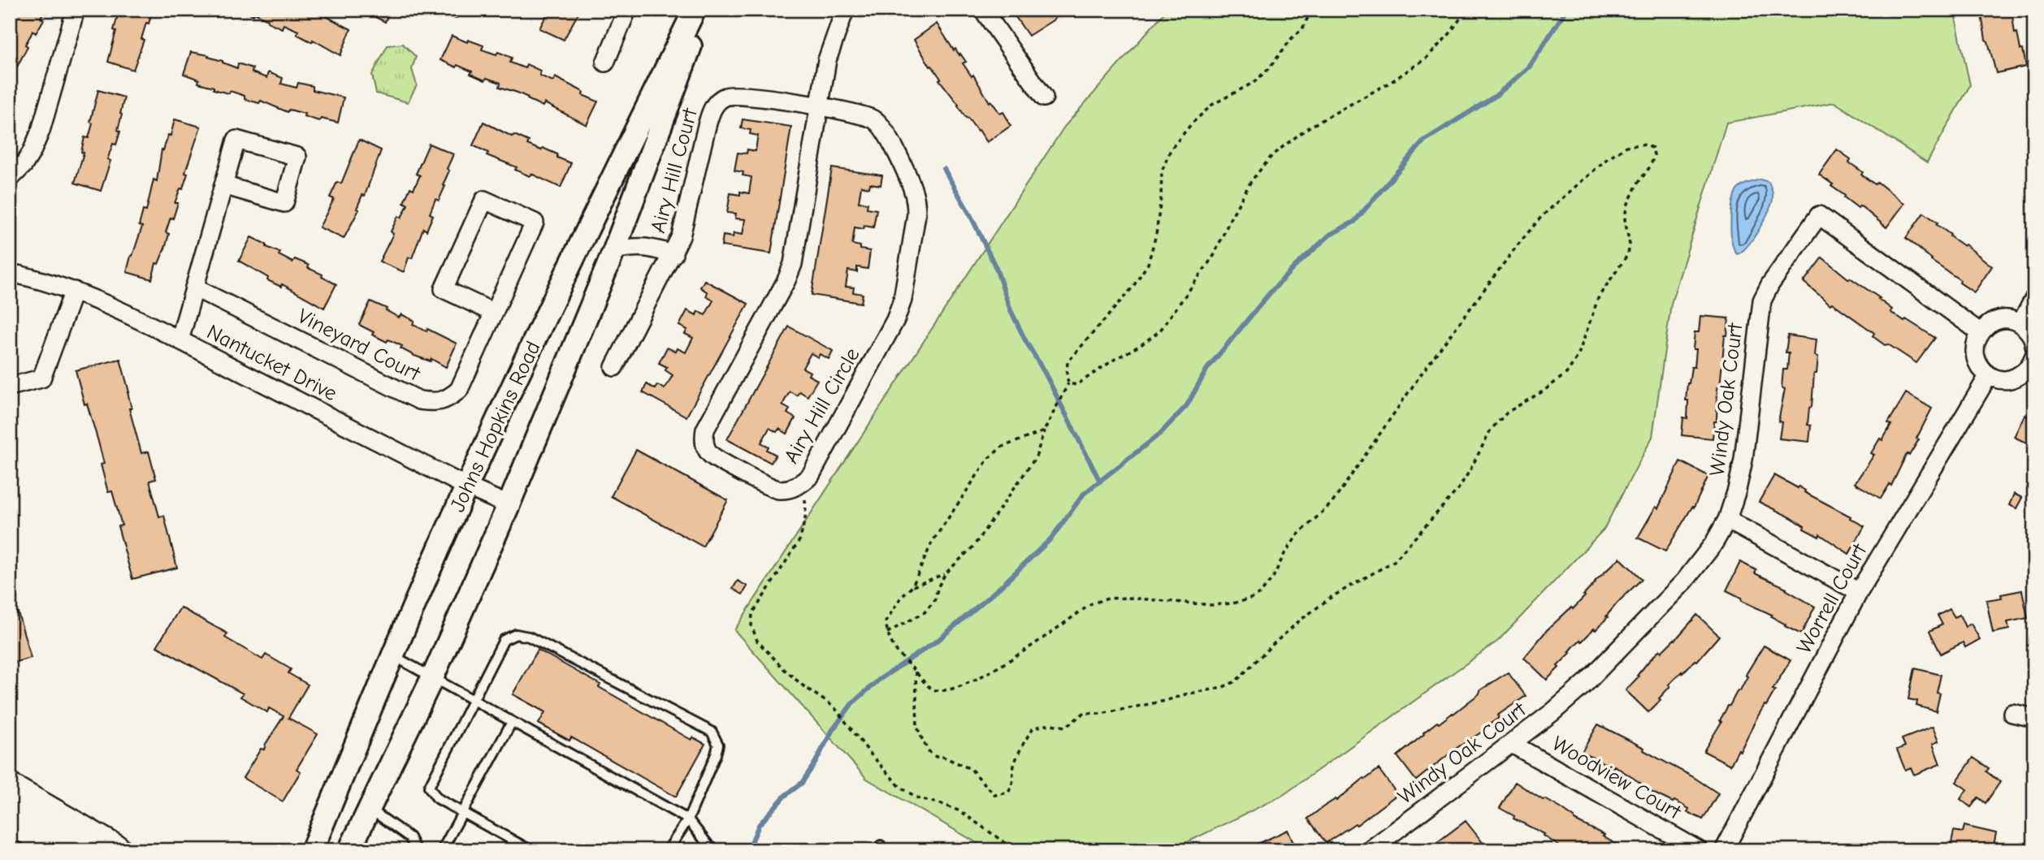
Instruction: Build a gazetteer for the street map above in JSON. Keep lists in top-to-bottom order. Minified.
{"streets":{"street":["Airy Hill Court","Vineyard Court","Nantucket Drive","Windy Oak Court","Airy Hill Circle","Johns Hopkins Road","Worrell Court","Woodview Court"]},"crossings":[["Airy Hill Court","Airy Hill Circle"],["Airy Hill Court","Johns Hopkins Road"],["Nantucket Drive","Johns Hopkins Road"],["Windy Oak Court","Woodview Court"]]}
